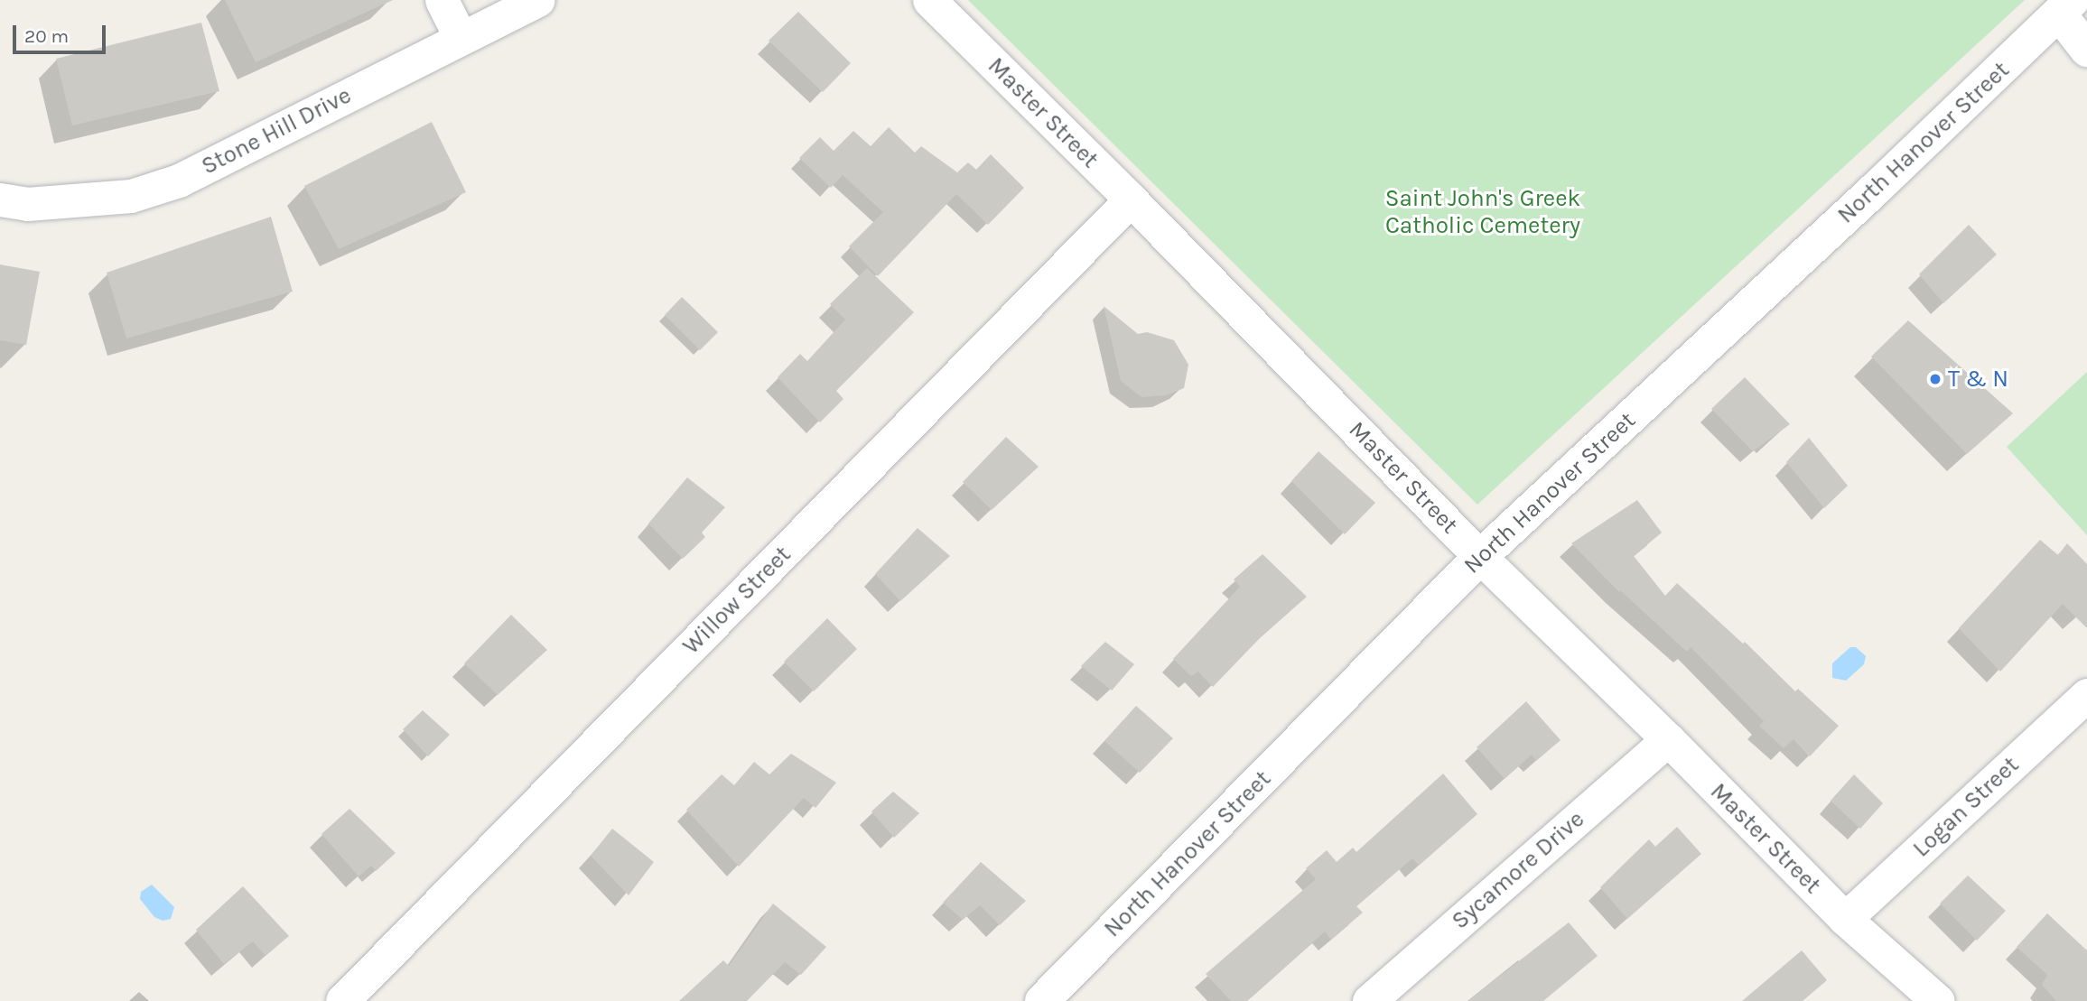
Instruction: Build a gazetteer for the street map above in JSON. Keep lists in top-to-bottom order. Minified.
{"streets":{"street":["Master Street","Stone Hill Drive","North Hanover Street","Willow Street","Logan Street","Sycamore Drive"]},"crossings":[["Master Street","North Hanover Street"],["Master Street","Willow Street"],["Master Street","Logan Street"],["Master Street","Sycamore Drive"]],"parks":["Saint John's Greek Catholic Cemetery"],"places":["T & N"],"scale_bar":"20 m"}
